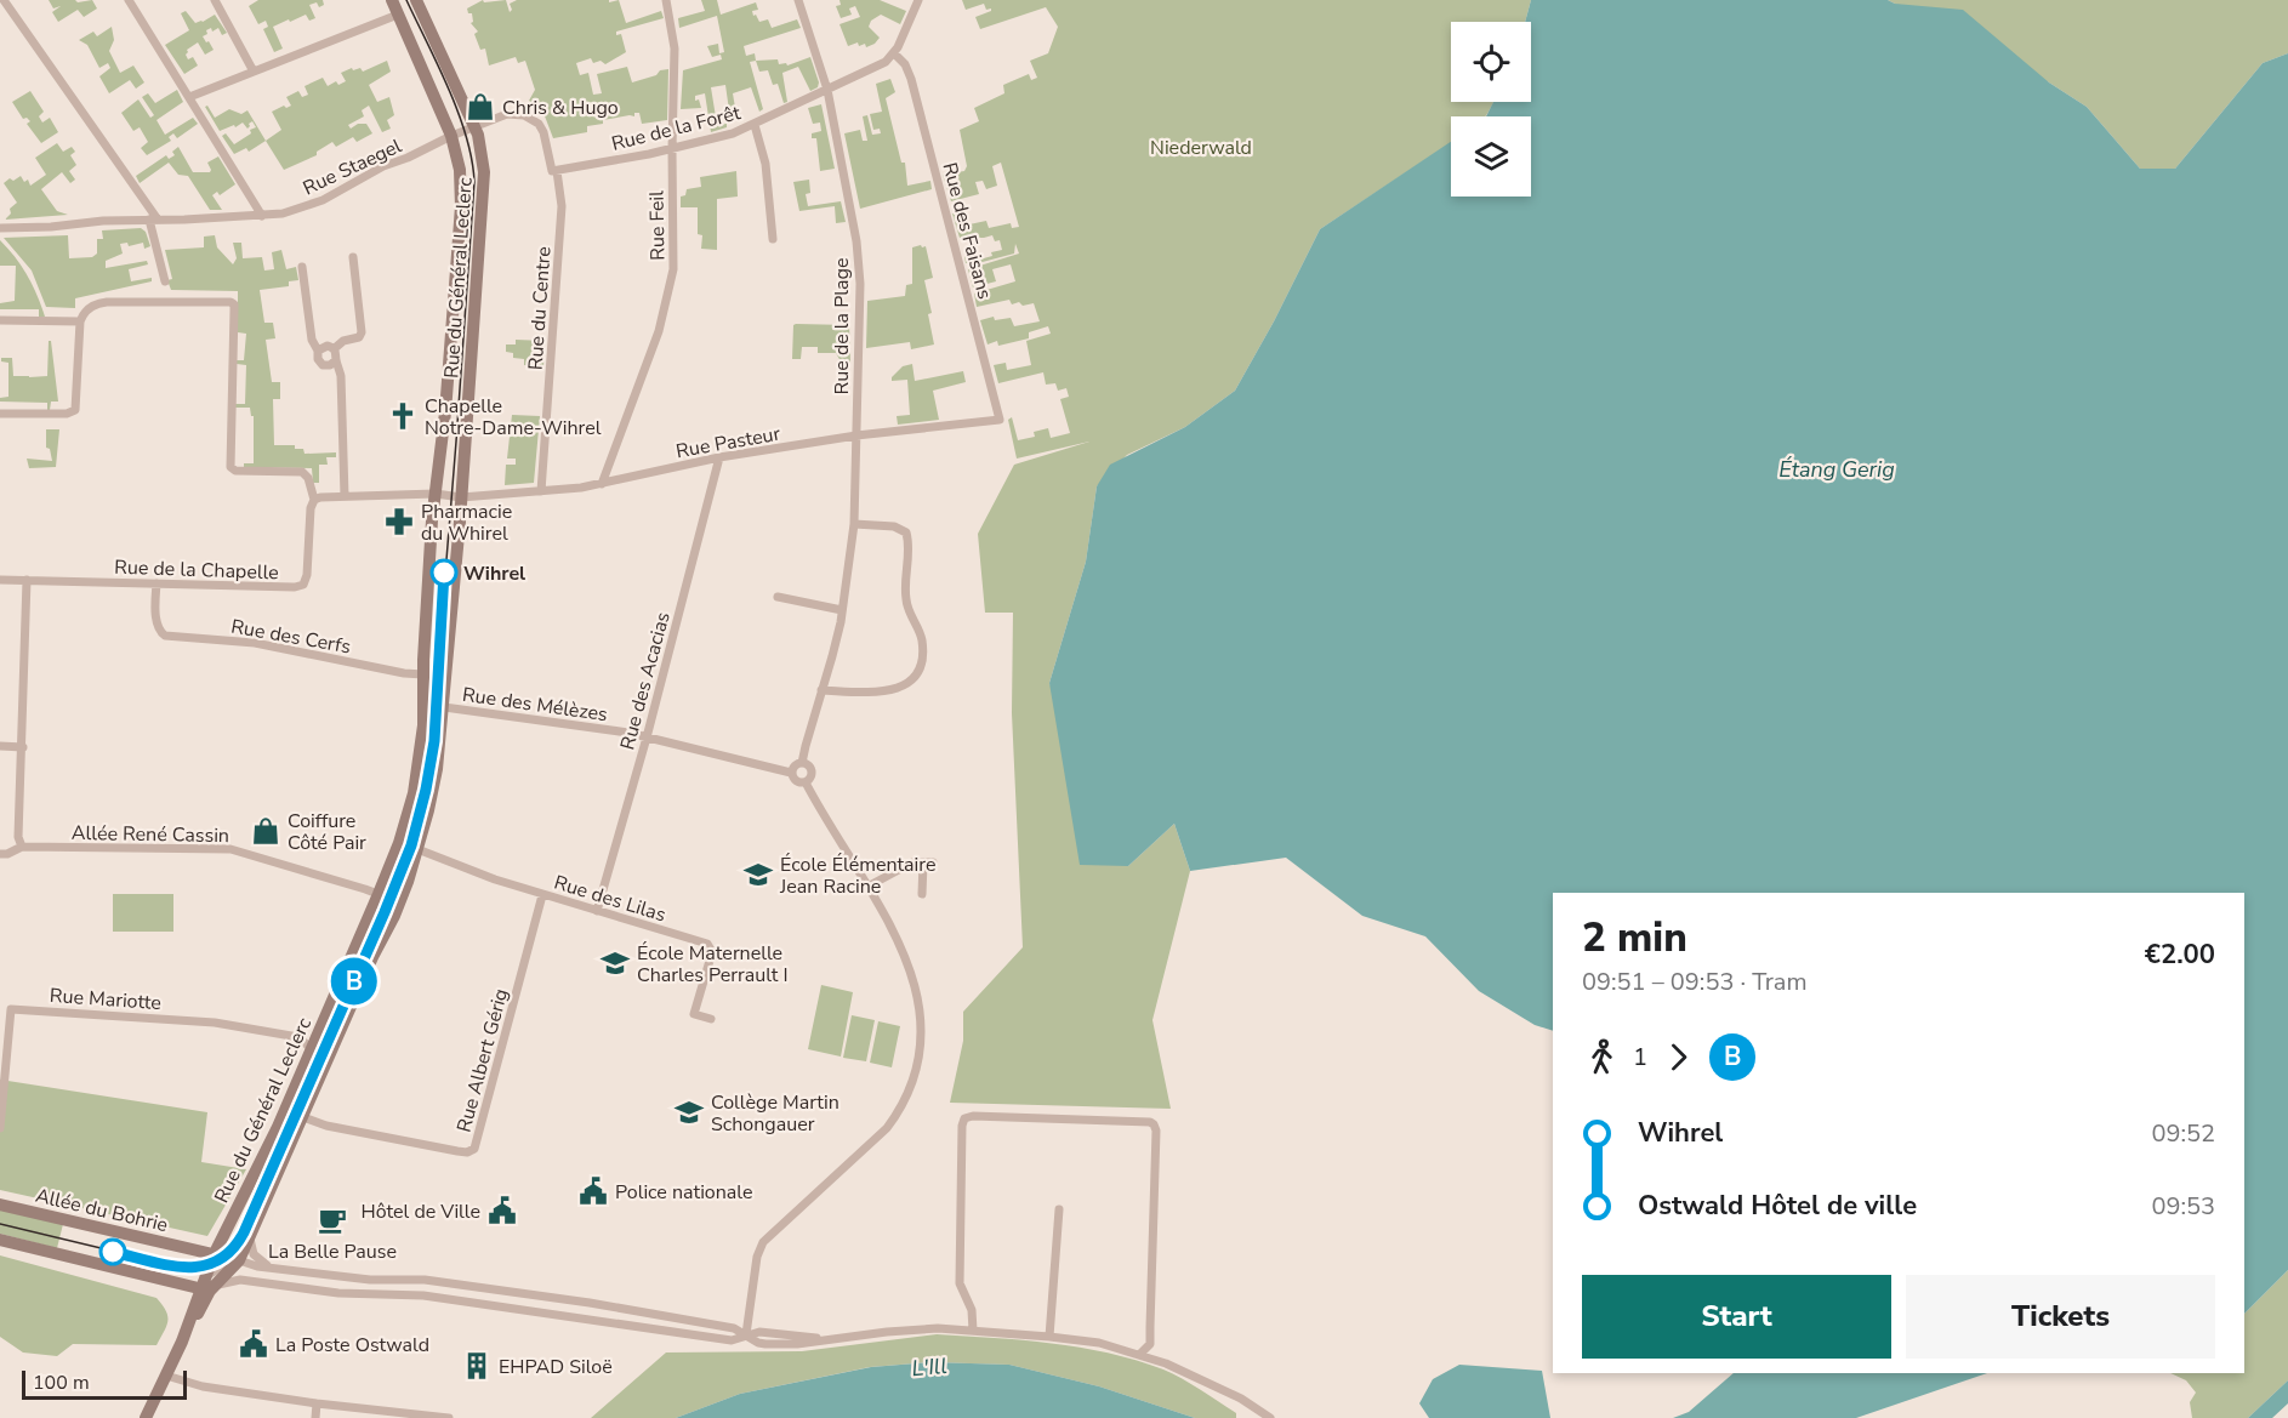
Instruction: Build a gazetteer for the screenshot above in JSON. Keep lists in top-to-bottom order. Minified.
{"streets":{"main road":["Rue du Général Leclerc","Allée du Bohrie"],"street":["Rue de la Forêt","Rue Staegel","Rue Feil","Rue des Faisans","Rue du Centre","Rue de la Plage","Rue Pasteur","Rue de la Chapelle","Rue des Cerfs","Rue des Acacias","Rue des Mélèzes","Allée René Cassin","Rue des Lilas","Rue Mariotte","Rue Albert Gérig"]},"crossings":[["Rue de la Forêt","Rue Feil"],["Rue de la Forêt","Rue des Faisans"],["Rue de la Forêt","Rue du Centre"],["Rue de la Forêt","Rue de la Plage"],["Rue Staegel","Rue du Général Leclerc"],["Rue Feil","Rue Pasteur"],["Rue des Faisans","Rue Pasteur"],["Rue du Général Leclerc","Rue Pasteur"],["Rue du Général Leclerc","Rue des Cerfs"],["Rue du Général Leclerc","Rue des Mélèzes"],["Rue du Général Leclerc","Allée René Cassin"],["Rue du Général Leclerc","Rue des Lilas"],["Rue du Général Leclerc","Rue Mariotte"],["Rue du Général Leclerc","Rue Albert Gérig"],["Rue du Général Leclerc","Allée du Bohrie"],["Rue du Centre","Rue Pasteur"],["Rue de la Plage","Rue Pasteur"],["Rue de la Plage","Rue des Mélèzes"],["Rue Pasteur","Rue des Acacias"],["Rue de la Chapelle","Rue des Cerfs"],["Rue des Acacias","Rue des Mélèzes"],["Rue des Acacias","Rue des Lilas"],["Rue des Lilas","Rue Albert Gérig"]],"water":["Étang Gerig","L'Ill"],"parks":["Niederwald"],"places":{"shop":["Chris & Hugo","Coiffure Côté Pair"],"church":["Chapelle Notre-Dame-Wihrel"],"pharmacy":["Pharmacie du Whirel"],"other":["Wihrel"],"school or university":["École Élémentaire Jean Racine","École Maternelle Charles Perrault I","Collège Martin Schongauer"],"public building":["Police nationale","Hôtel de Ville","La Poste Ostwald"],"cafe":["La Belle Pause"],"building":["EHPAD Siloë"]},"lines":["tram line B"],"scale_bar":"100 m","page":{"on_map":"B","heading":["2 min","09:51 – 09:53 · Tram","€2.00"],"legs":["1","B"],"list":[{"name":"Wihrel","value":"09:52"},{"name":"Ostwald Hôtel de ville","value":"09:53"}],"buttons":["Start","Tickets"],"scale":"100 m"}}
